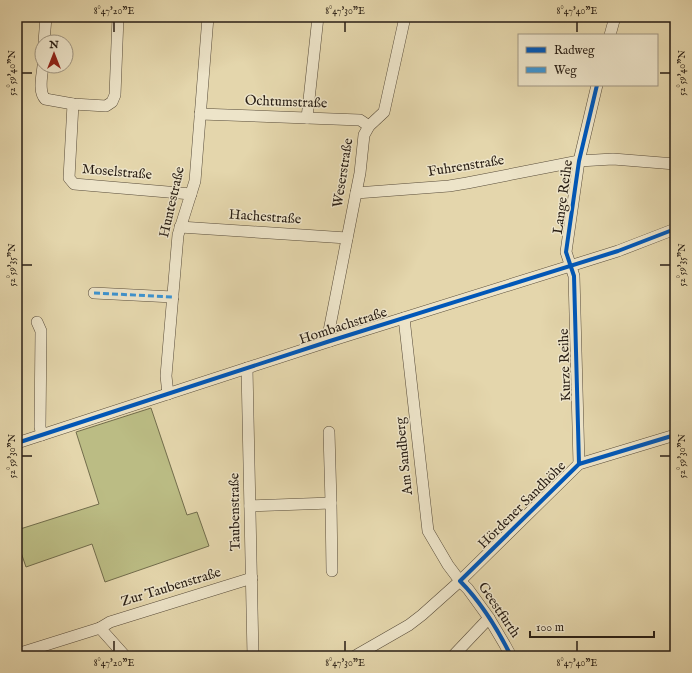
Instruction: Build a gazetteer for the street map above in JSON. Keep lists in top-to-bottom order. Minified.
{"streets":{"street":["Ochtumstraße","Fuhrenstraße","Moselstraße","Weserstraße","Lange Reihe","Huntestraße","Hachestraße","Hombachstraße","Kurze Reihe","Am Sandberg","Hördener Sandhöhe","Taubenstraße","Zur Taubenstraße","Geestfurth"]},"crossings":[["Ochtumstraße","Weserstraße"],["Ochtumstraße","Huntestraße"],["Fuhrenstraße","Weserstraße"],["Fuhrenstraße","Lange Reihe"],["Moselstraße","Huntestraße"],["Weserstraße","Hachestraße"],["Weserstraße","Hombachstraße"],["Lange Reihe","Hombachstraße"],["Lange Reihe","Kurze Reihe"],["Huntestraße","Hachestraße"],["Huntestraße","Hombachstraße"],["Hombachstraße","Kurze Reihe"],["Hombachstraße","Am Sandberg"],["Hombachstraße","Taubenstraße"],["Kurze Reihe","Hördener Sandhöhe"],["Am Sandberg","Hördener Sandhöhe"],["Am Sandberg","Geestfurth"],["Hördener Sandhöhe","Geestfurth"],["Taubenstraße","Zur Taubenstraße"]],"legend":["Radweg","Weg"],"scale_bar":"100 m","north":"top","coordinates":["8°47'20\"E","8°47'30\"E","8°47'40\"E","52°59'40\"N","52°59'35\"N","52°59'30\"N"]}
